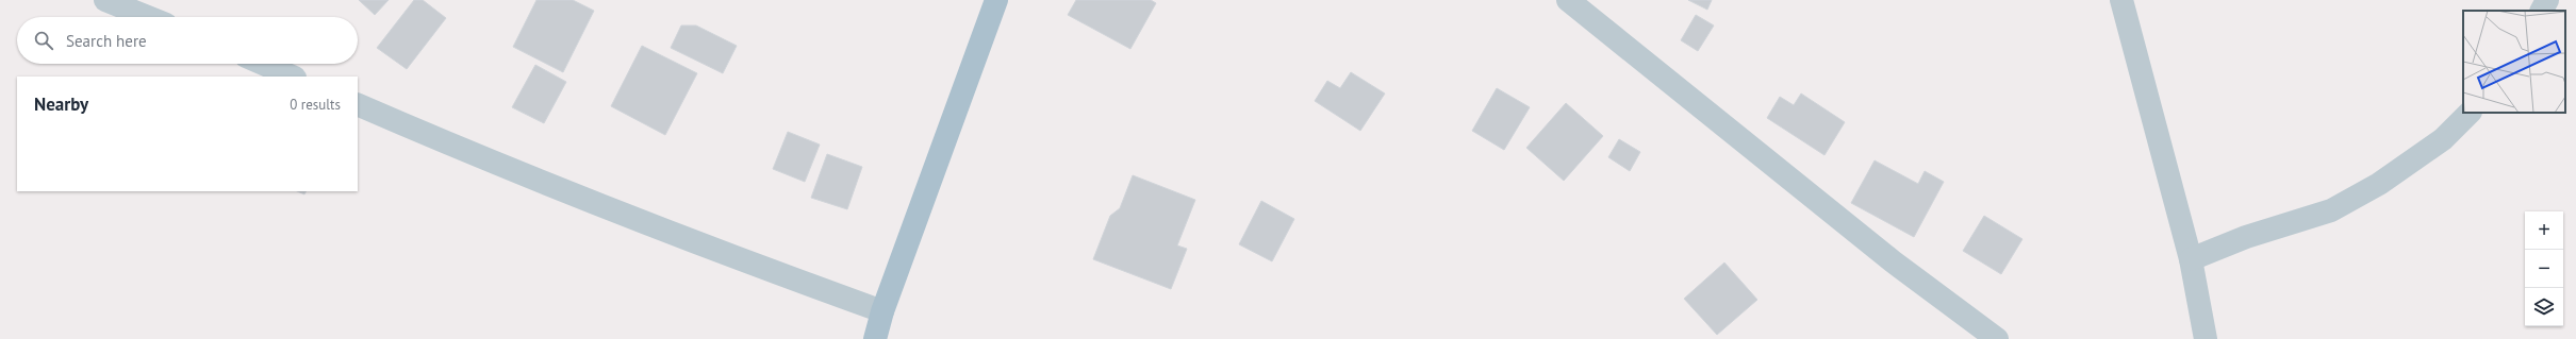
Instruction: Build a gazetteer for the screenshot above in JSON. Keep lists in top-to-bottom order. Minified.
{"page":{"search":"Search here","heading":["Nearby","0 results"],"map_buttons":["+","−"]}}
